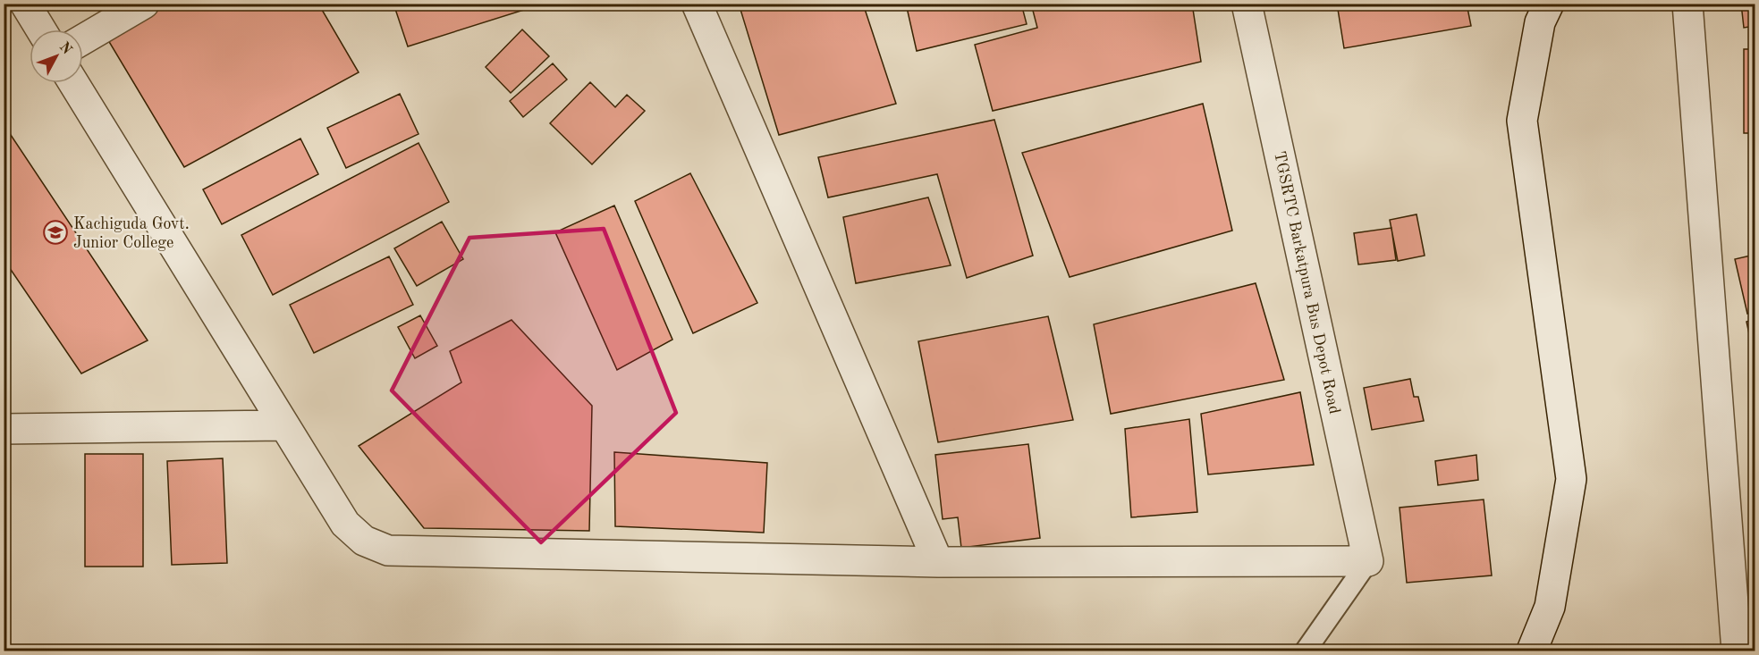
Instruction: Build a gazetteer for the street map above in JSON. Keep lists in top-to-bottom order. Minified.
{"streets":{"street":["TGSRTC Barkatpura Bus Depot Road"]},"places":{"school or university":["Kachiguda Govt. Junior College"]},"north":"top right"}
